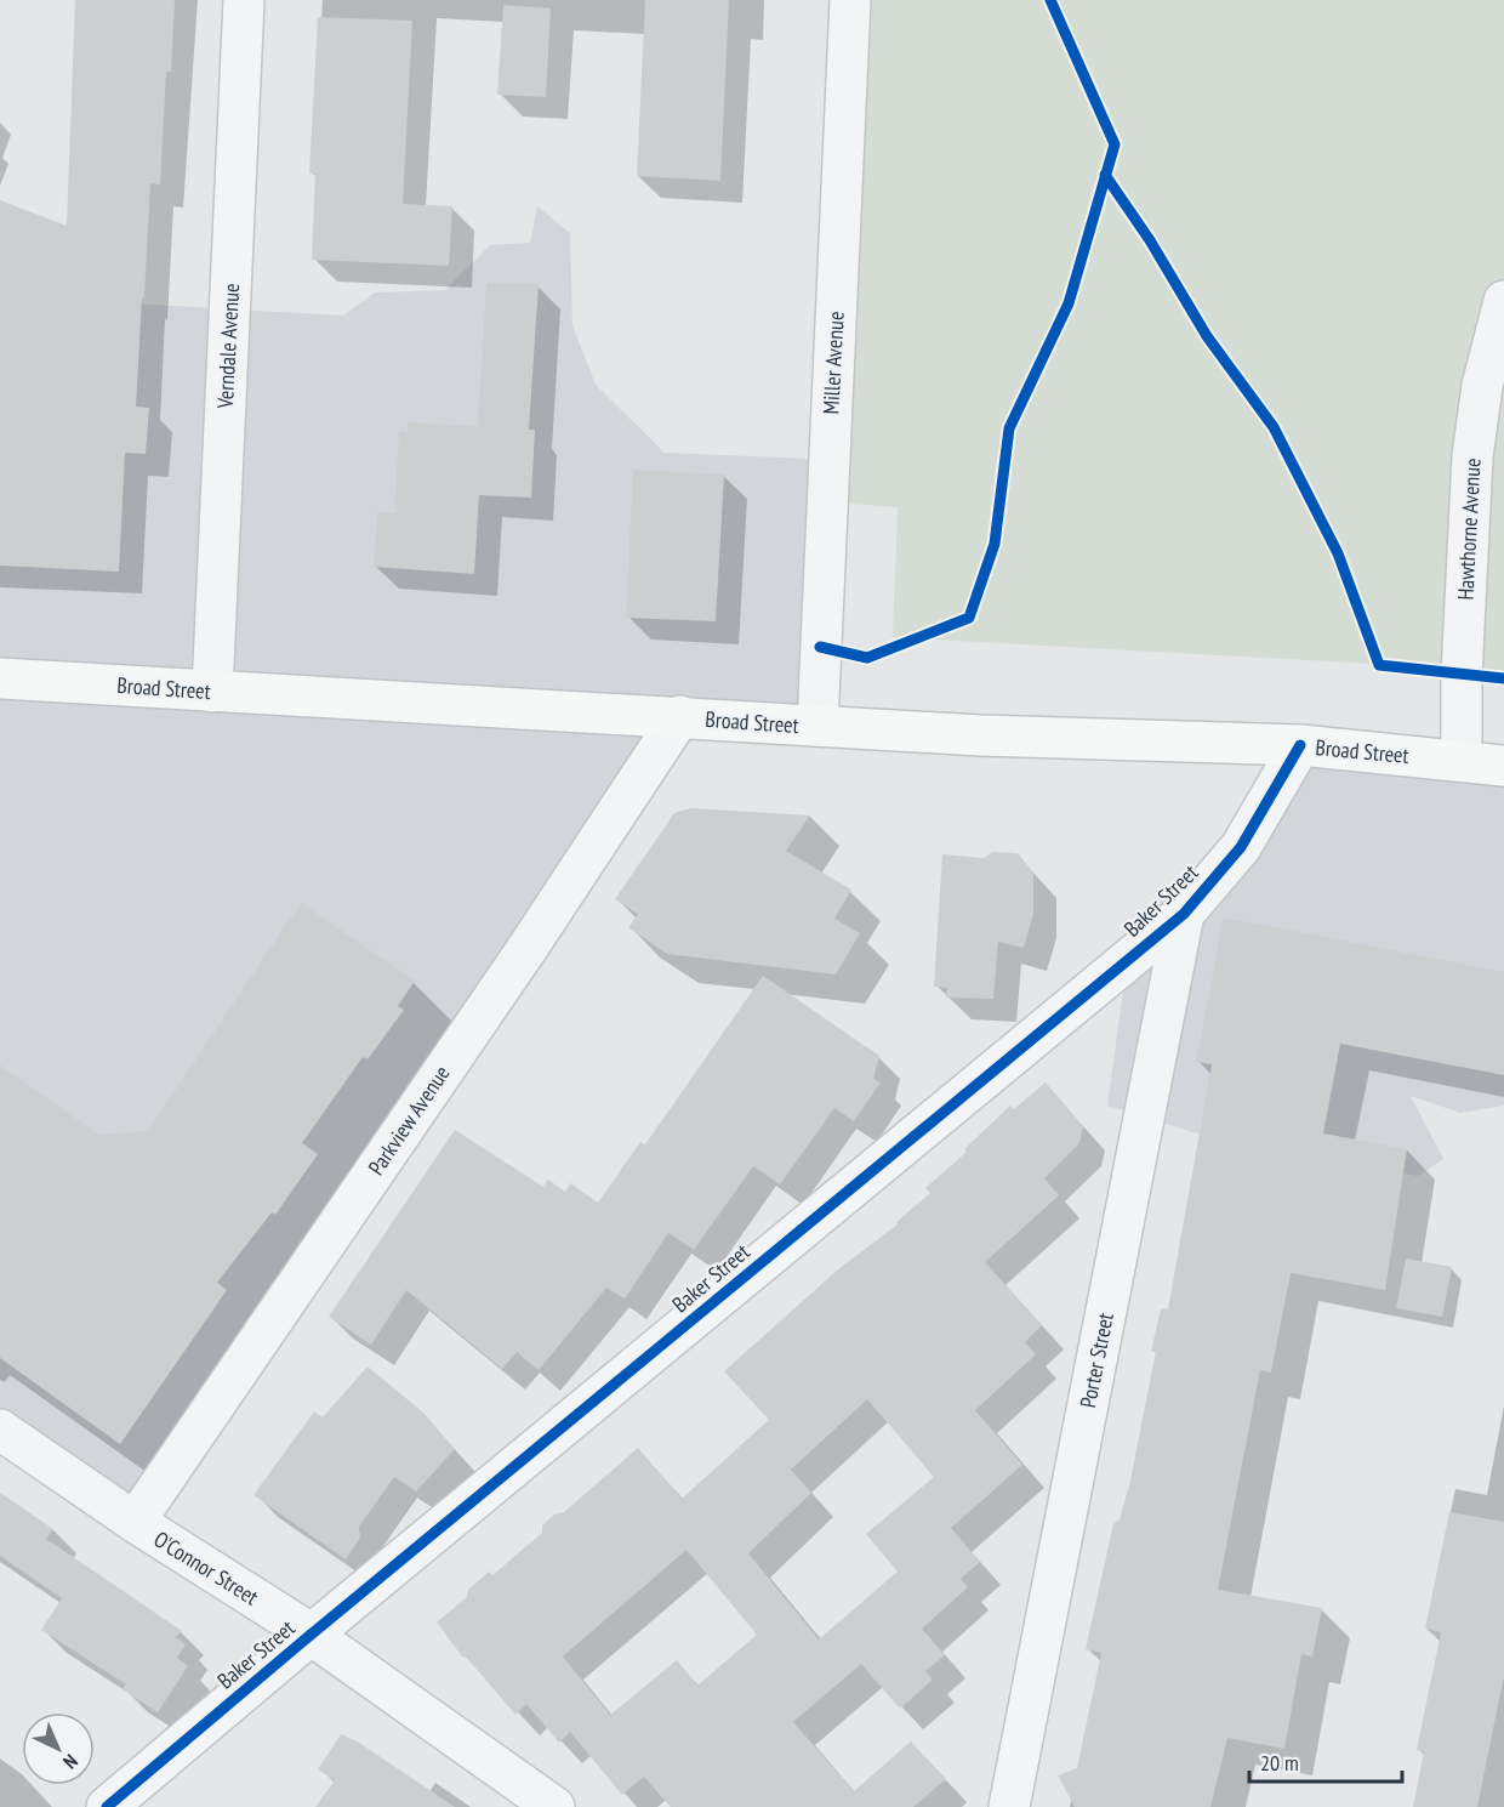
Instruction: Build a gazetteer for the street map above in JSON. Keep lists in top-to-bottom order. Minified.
{"streets":{"main road":["Broad Street"],"street":["Verndale Avenue","Miller Avenue","Hawthorne Avenue","Baker Street","Parkview Avenue","Porter Street","O'Connor Street"]},"crossings":[["Verndale Avenue","Broad Street"],["Miller Avenue","Broad Street"],["Hawthorne Avenue","Broad Street"],["Broad Street","Baker Street"],["Broad Street","Parkview Avenue"],["Baker Street","Porter Street"],["Baker Street","O'Connor Street"],["Parkview Avenue","O'Connor Street"]],"scale_bar":"20 m","north":"bottom right"}
